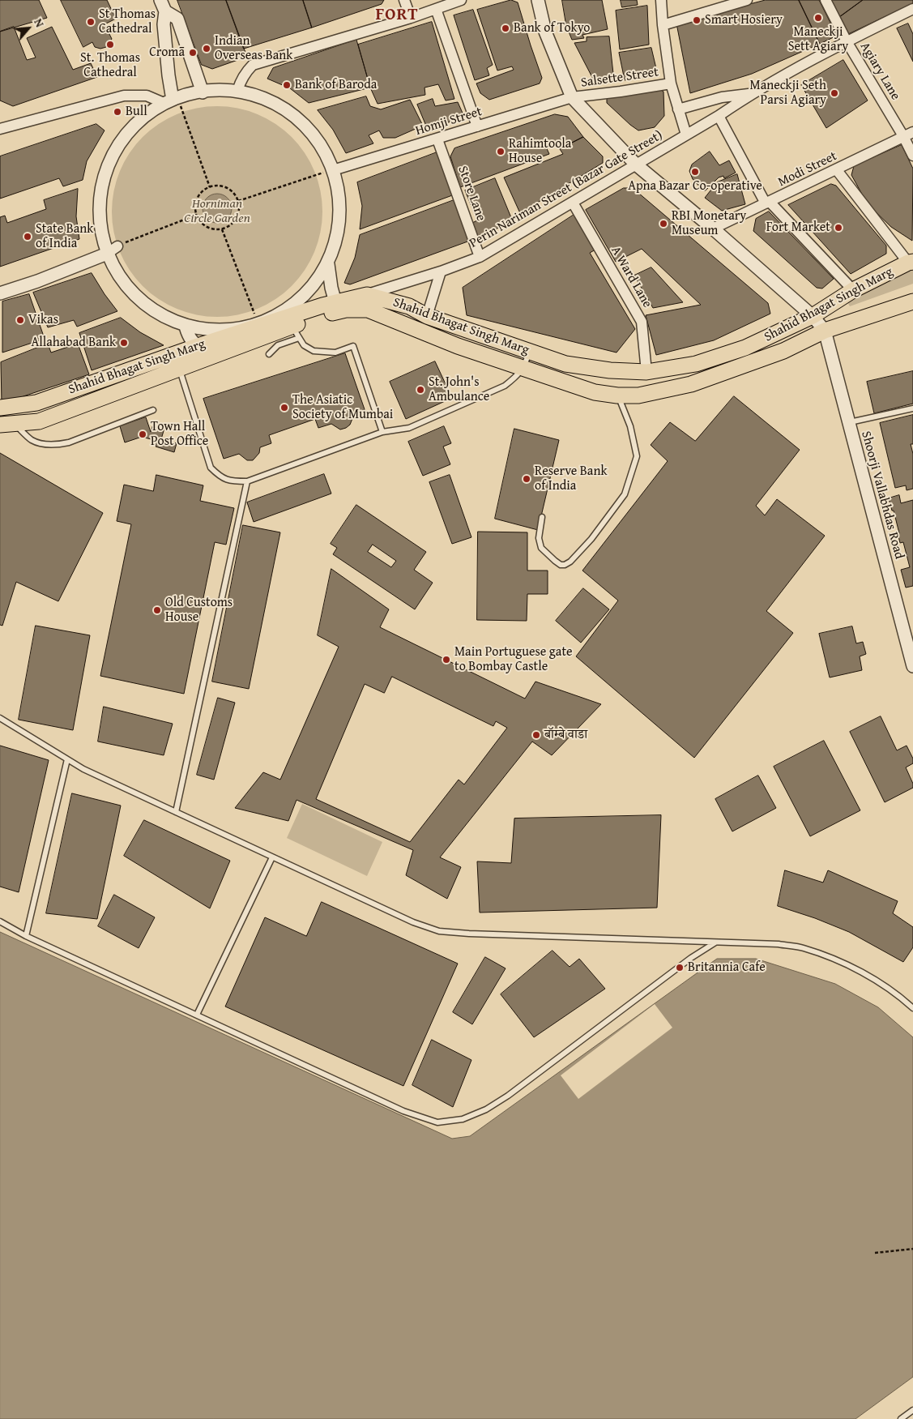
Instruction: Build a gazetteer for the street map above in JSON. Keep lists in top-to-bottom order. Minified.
{"streets":{"main road":["Shahid Bhagat Singh Marg"],"street":["Agiary Lane","Salsette Street","Homji Street","Modi Street","Perin Nariman Street (Bazar Gate Street)","Store Lane","A Ward Lane","Shoorji Vallabhdas Road"]},"crossings":[["Agiary Lane","Modi Street"],["Agiary Lane","Perin Nariman Street (Bazar Gate Street)"],["Salsette Street","Homji Street"],["Homji Street","Store Lane"],["Perin Nariman Street (Bazar Gate Street)","Store Lane"],["Perin Nariman Street (Bazar Gate Street)","A Ward Lane"],["Perin Nariman Street (Bazar Gate Street)","Shahid Bhagat Singh Marg"],["A Ward Lane","Shahid Bhagat Singh Marg"],["Shahid Bhagat Singh Marg","Shoorji Vallabhdas Road"]],"districts":["FORT"],"parks":["Horniman Circle Garden"],"places":["Maneckji Sett Agiary","Smart Hosiery","St Thomas Cathedral","Bank of Tokyo","St. Thomas Cathedral","Indian Overseas Bank","Cromā","Bank of Baroda","Maneckji Seth Parsi Agiary","Bull","Rahimtoola House","Apna Bazar Co-operative","RBI Monetary Museum","Fort Market","State Bank of India","Vikas","Allahabad Bank","St. John's Ambulance","The Asiatic Society of Mumbai","Town Hall Post Office","Reserve Bank of India","Old Customs House","Main Portuguese gate to Bombay Castle","बॉम्बे वाडा","Britannia Cafe"],"north":"top right"}
